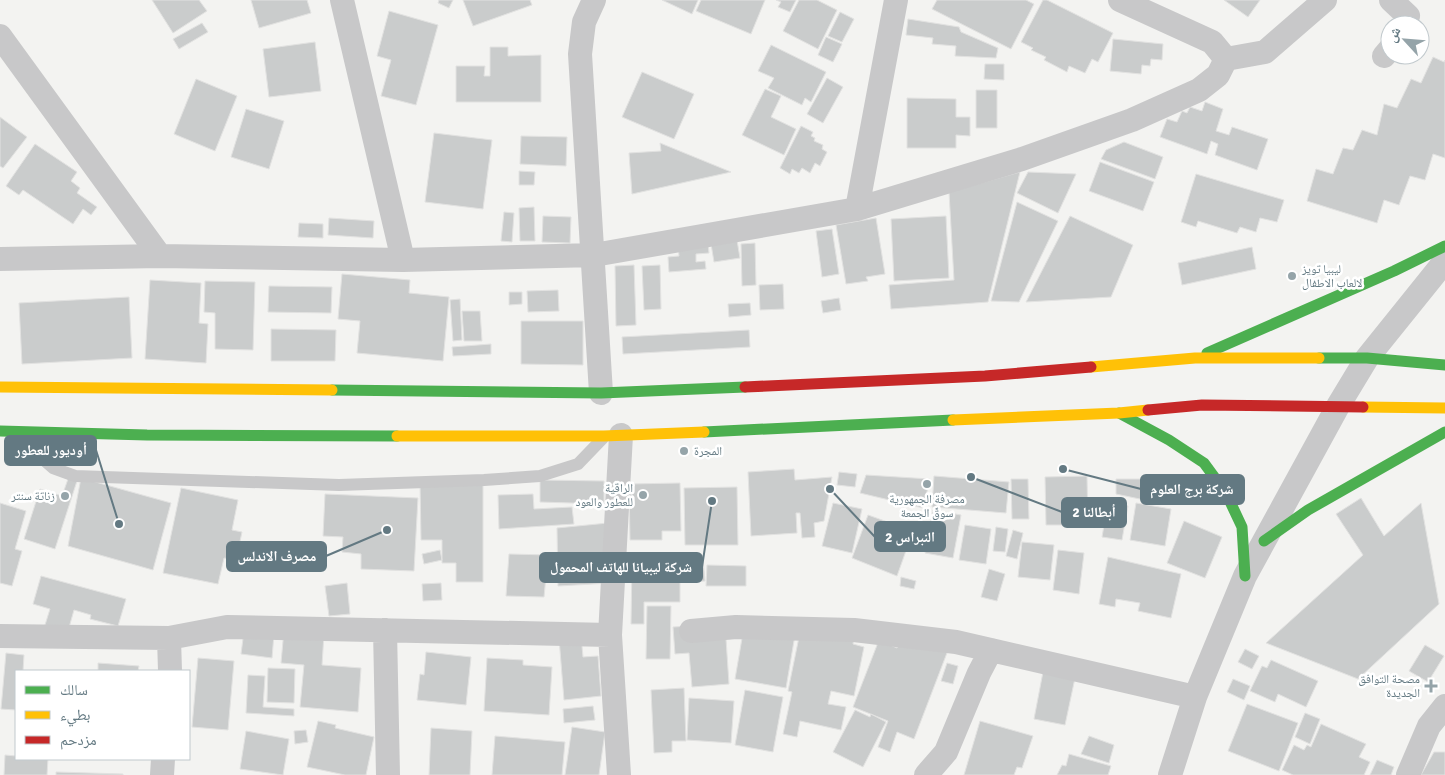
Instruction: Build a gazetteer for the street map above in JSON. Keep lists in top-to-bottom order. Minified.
{"places":{"other":["ليبيا تويز لالعاب الاطفال","المجرة","شركة برج العلوم","أبطالنا 2","مصرفة الجمهورية سوقً الجمعة","النبراس 2","الراقية للعطور والعود","زناتة سنتر","شركة ليبيانا للهاتف المحمول","أوديور للعطور","مصرف الاندلس"],"health":["مصحة التوافق الجديدة"]},"legend":["سالك","بطيء","مزدحم"],"north":"top left"}
